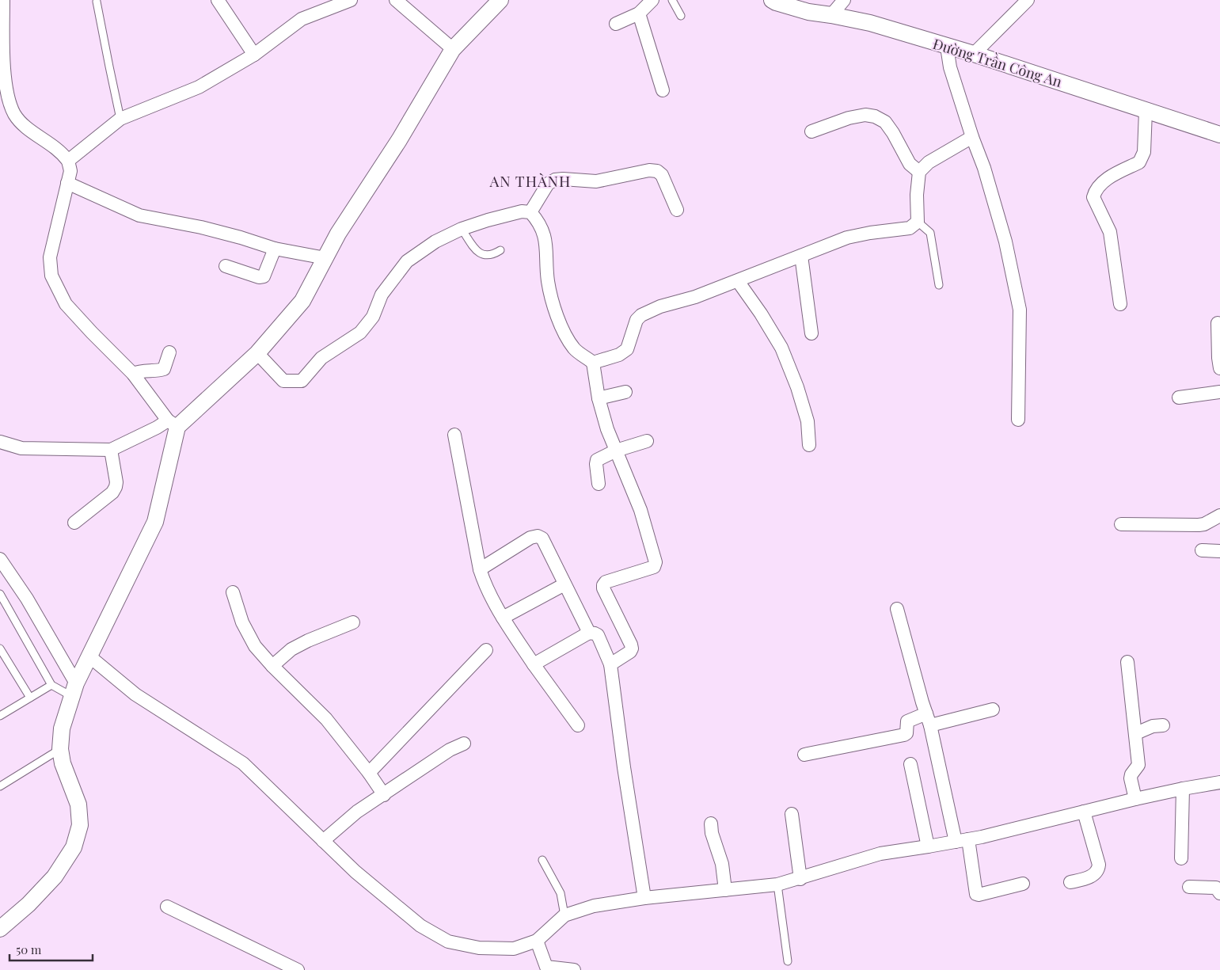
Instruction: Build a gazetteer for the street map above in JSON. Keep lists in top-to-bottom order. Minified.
{"streets":{"street":["Đường Trần Công An"]},"districts":["AN THÀNH"],"scale_bar":"50 m"}
